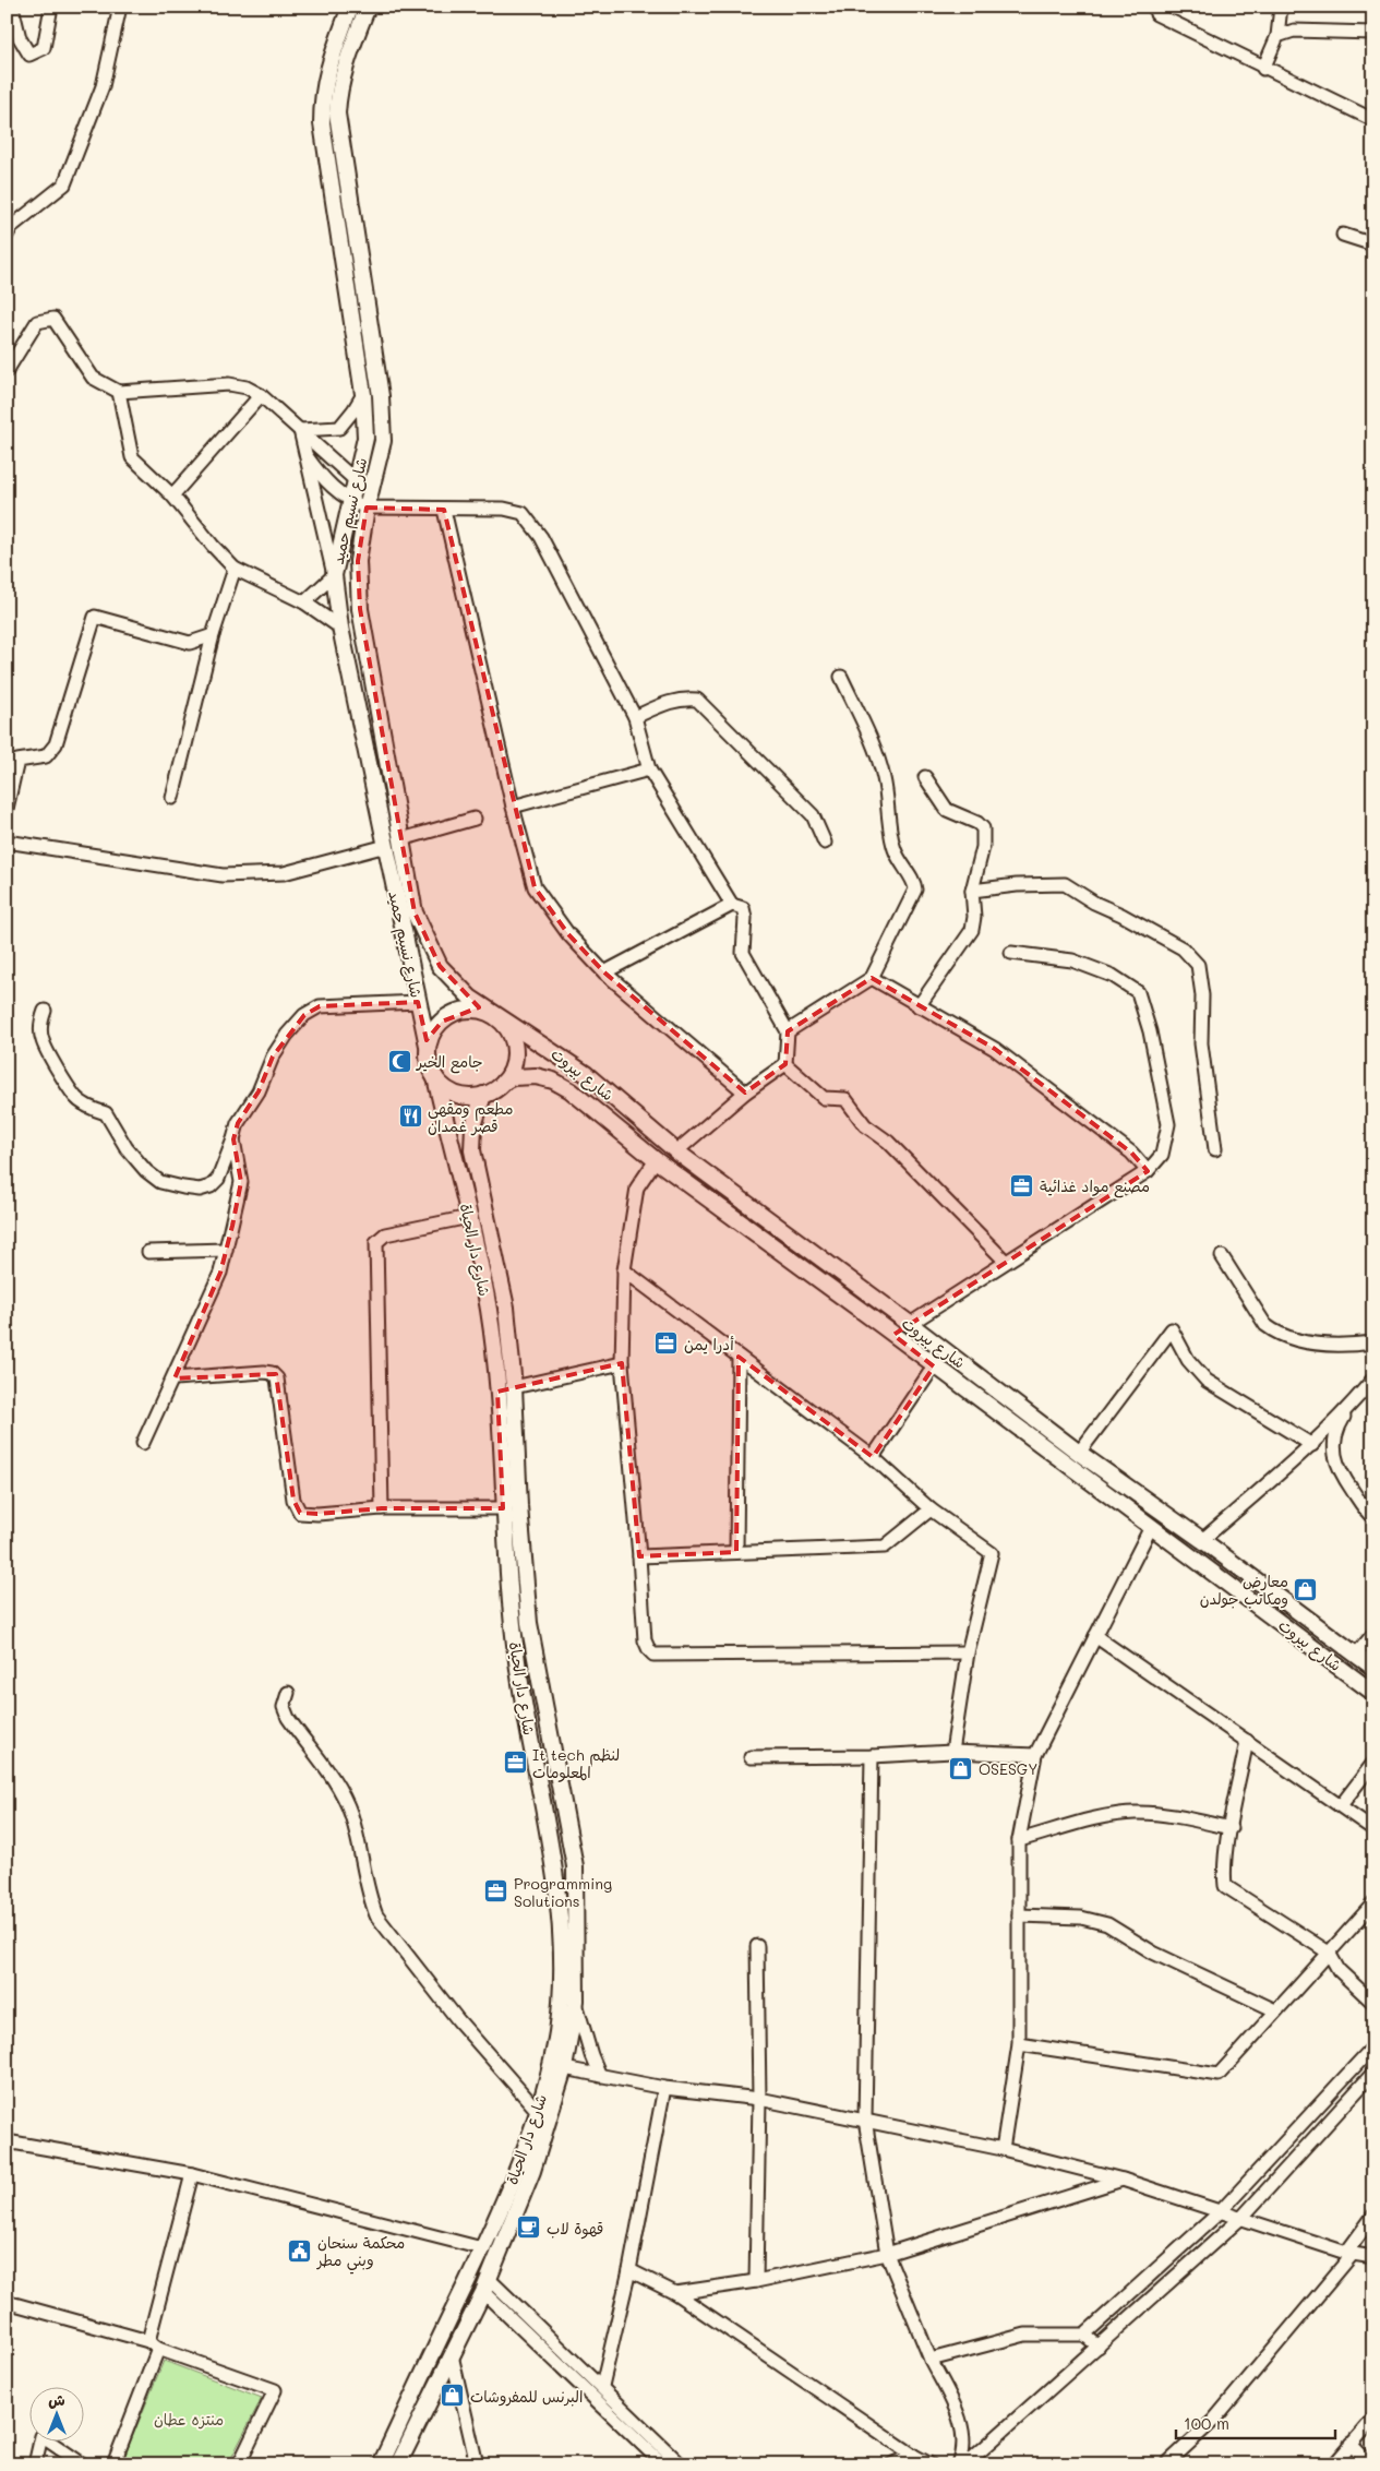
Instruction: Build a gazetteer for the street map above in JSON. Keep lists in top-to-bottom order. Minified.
{"streets":{"main road":["شارع نسيم حميد","شارع بيروت","شارع دار الحياة"]},"crossings":[["شارع نسيم حميد","شارع بيروت"],["شارع نسيم حميد","شارع دار الحياة"],["شارع بيروت","شارع دار الحياة"]],"parks":["منتزه عطان"],"places":{"mosque":["جامع الخير"],"restaurant":["مطعم ومقهى قصر غمدان"],"office":["مصنع مواد غذائية","أدرا يمن","It tech لنظم المعلومات","Programming Solutions"],"shop":["معارض ومكاتب جولدن","OSESGY","البرنس للمفروشات"],"cafe":["قهوة لاب"],"public building":["محكمة سنحان وبني مطر"]},"scale_bar":"100 m","north":"top"}
